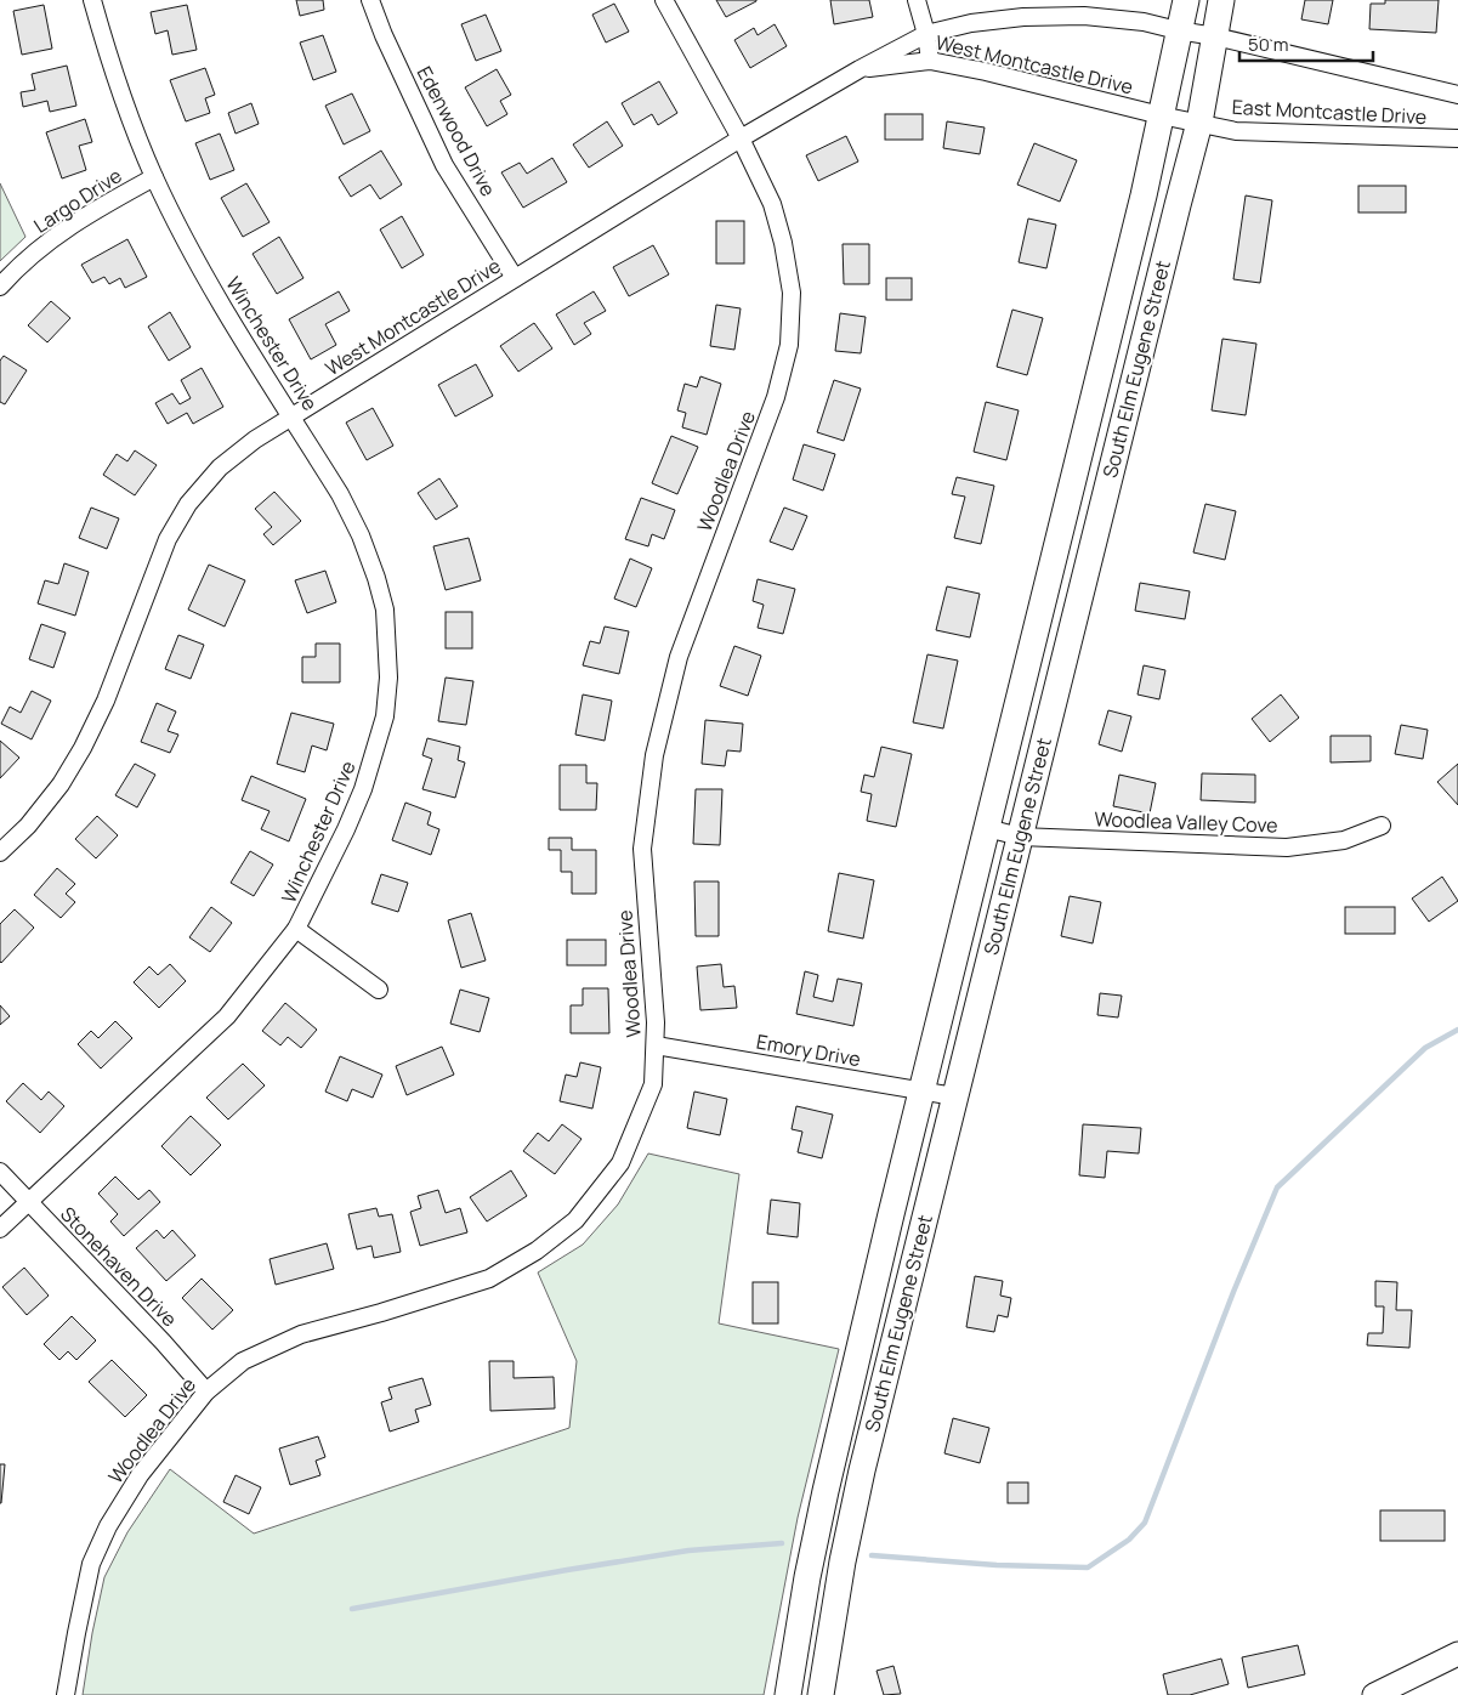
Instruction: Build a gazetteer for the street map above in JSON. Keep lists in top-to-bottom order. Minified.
{"streets":{"main road":["South Elm Eugene Street"],"street":["West Montcastle Drive","East Montcastle Drive","Edenwood Drive","Largo Drive","Winchester Drive","Woodlea Drive","Woodlea Valley Cove","Emory Drive","Stonehaven Drive"]},"crossings":[["West Montcastle Drive","East Montcastle Drive"],["West Montcastle Drive","Edenwood Drive"],["West Montcastle Drive","Winchester Drive"],["West Montcastle Drive","South Elm Eugene Street"],["West Montcastle Drive","Woodlea Drive"],["East Montcastle Drive","South Elm Eugene Street"],["Largo Drive","Winchester Drive"],["Winchester Drive","Stonehaven Drive"],["South Elm Eugene Street","Woodlea Valley Cove"],["South Elm Eugene Street","Emory Drive"],["Woodlea Drive","Emory Drive"],["Woodlea Drive","Stonehaven Drive"]],"scale_bar":"50 m"}
